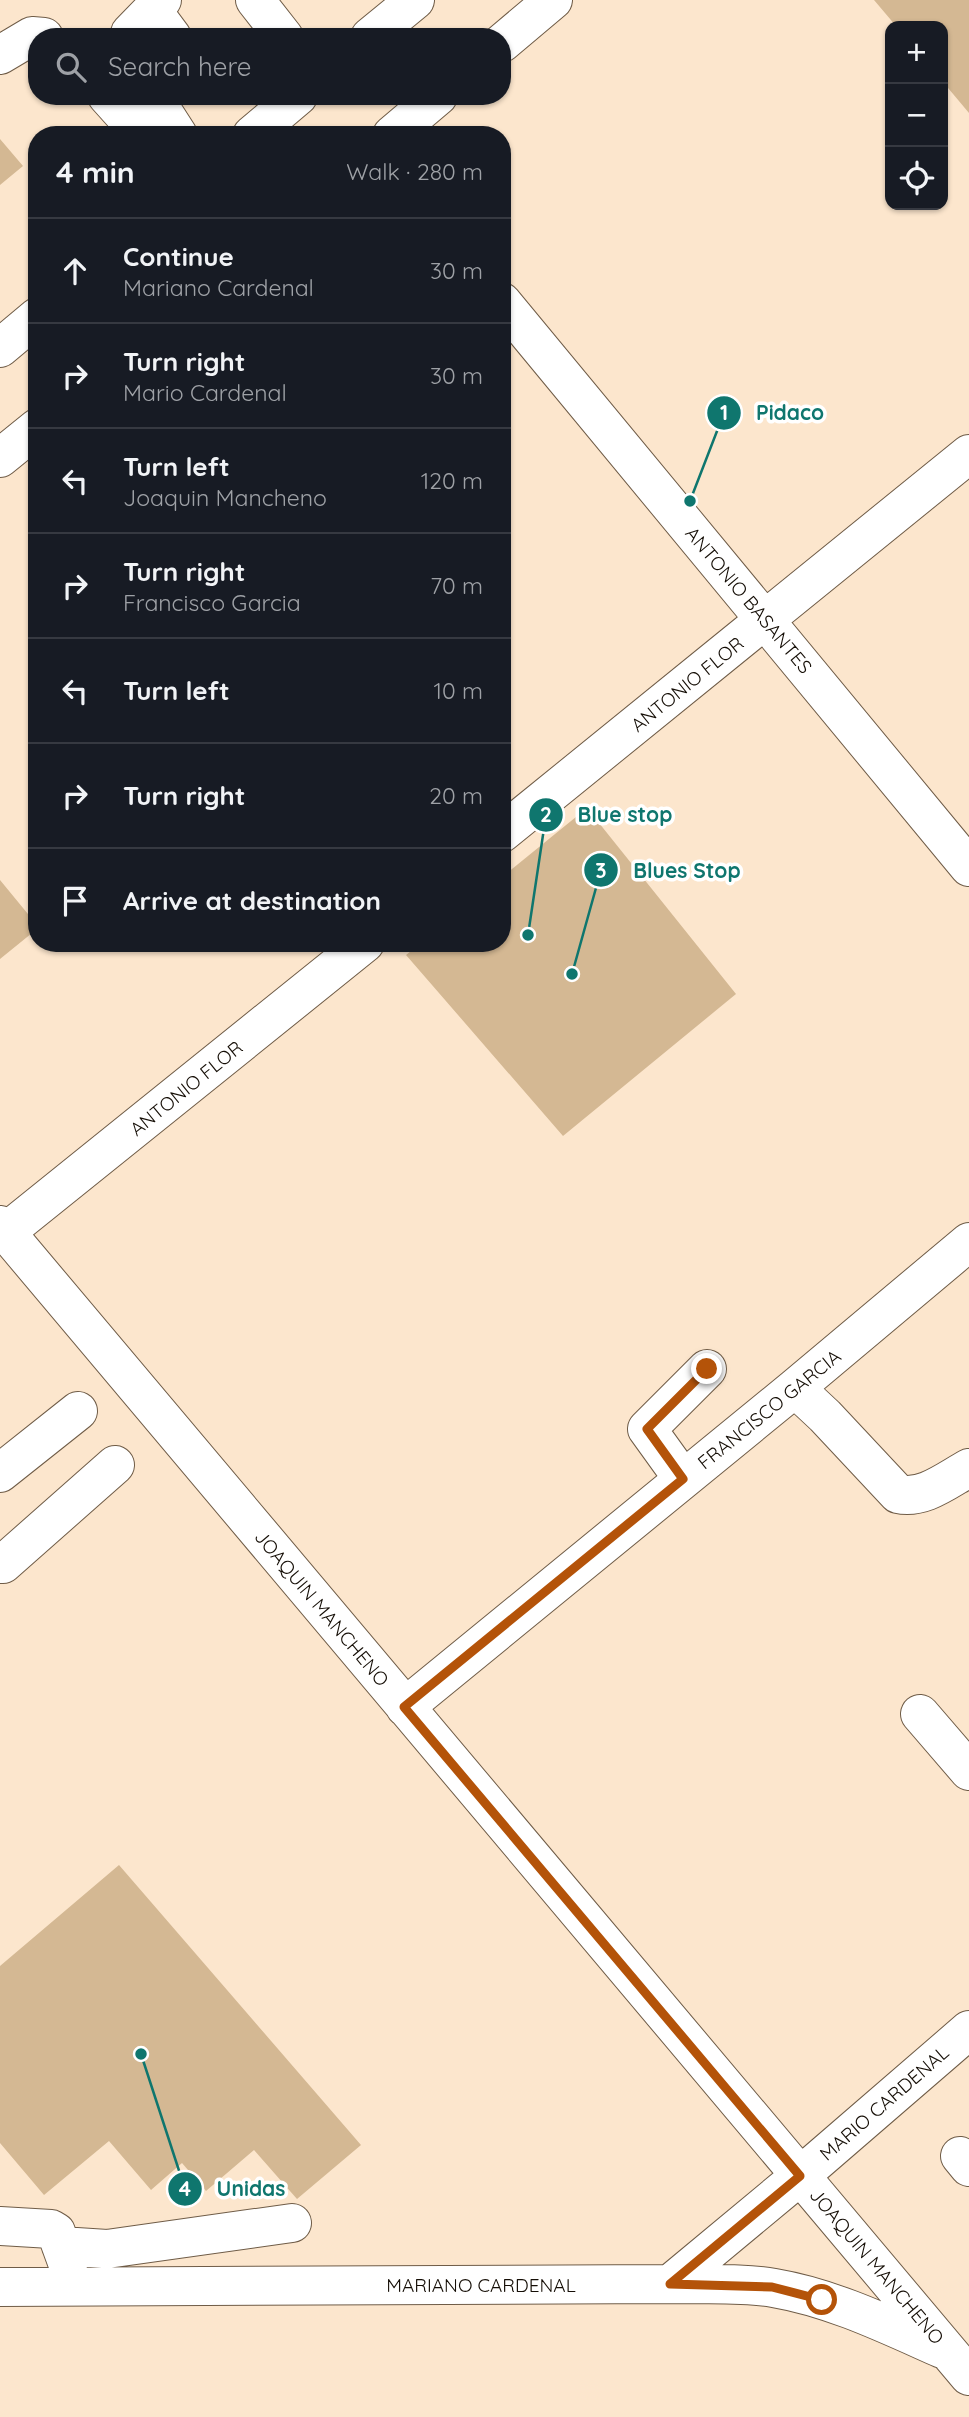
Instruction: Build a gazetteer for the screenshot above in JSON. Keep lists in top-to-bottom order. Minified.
{"streets":{"street":["ANTONIO BASANTES","ANTONIO FLOR","FRANCISCO GARCIA","JOAQUIN MANCHENO","MARIO CARDENAL","MARIANO CARDENAL"]},"crossings":[["ANTONIO BASANTES","ANTONIO FLOR"],["ANTONIO FLOR","JOAQUIN MANCHENO"],["FRANCISCO GARCIA","JOAQUIN MANCHENO"],["JOAQUIN MANCHENO","MARIO CARDENAL"],["JOAQUIN MANCHENO","MARIANO CARDENAL"],["MARIO CARDENAL","MARIANO CARDENAL"]],"places":["Pidaco","Blue stop","Blues Stop","Unidas"],"page":{"map_buttons":["+","−"],"search":"Search here","heading":["4 min","Walk · 280 m"],"list":[["Continue","Mariano Cardenal","30 m"],["Turn right","Mario Cardenal","30 m"],["Turn left","Joaquin Mancheno","120 m"],["Turn right","Francisco Garcia","70 m"],["Turn left","10 m"],["Turn right","20 m"],"Arrive at destination"]}}
